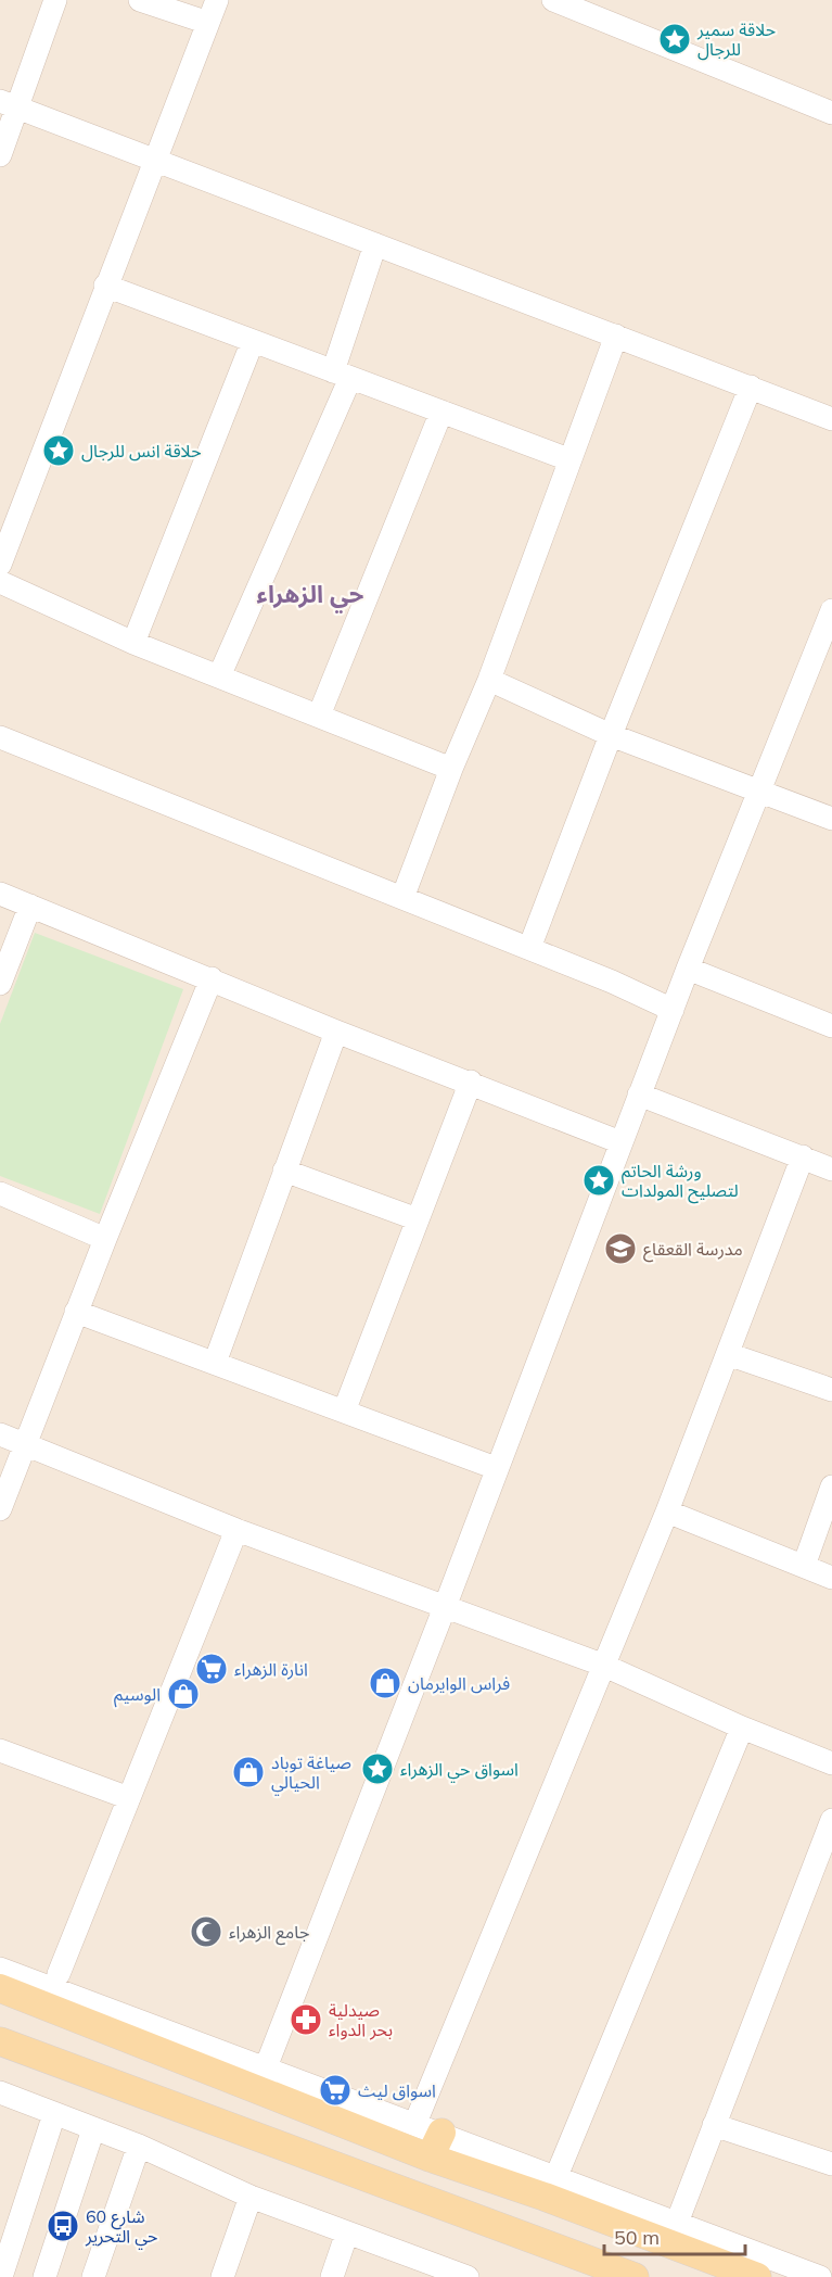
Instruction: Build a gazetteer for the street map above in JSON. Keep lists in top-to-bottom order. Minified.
{"districts":["حي الزهراء"],"places":{"place":["حلاقة سمير للرجال","حلاقة انس للرجال","ورشة الحاتم لتصليح المولدات","اسواق حي الزهراء"],"school or university":["مدرسة القعقاع"],"supermarket":["انارة الزهراء","اسواق ليث"],"shop":["فراس الوايرمان","الوسيم","صياغة توباد الحيالي"],"mosque":["جامع الزهراء"],"pharmacy":["صيدلية بحر الدواء"],"bus stop":["شارع 60 حي التحرير"]},"scale_bar":"50 m"}
